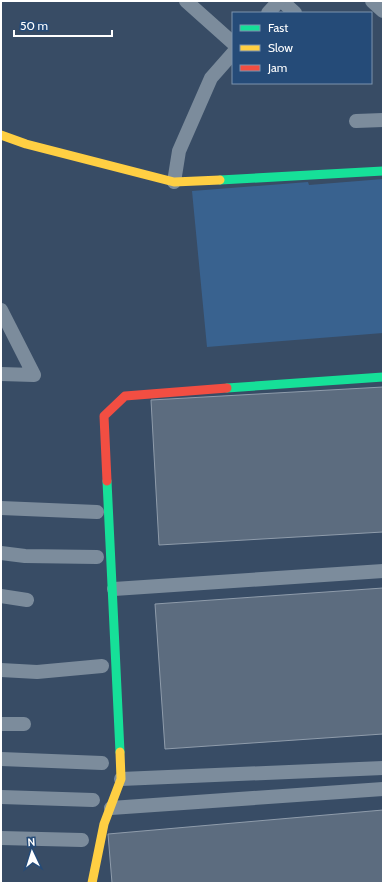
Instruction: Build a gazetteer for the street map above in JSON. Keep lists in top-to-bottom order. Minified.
{"legend":["Fast","Slow","Jam"],"scale_bar":"50 m","north":"top"}
